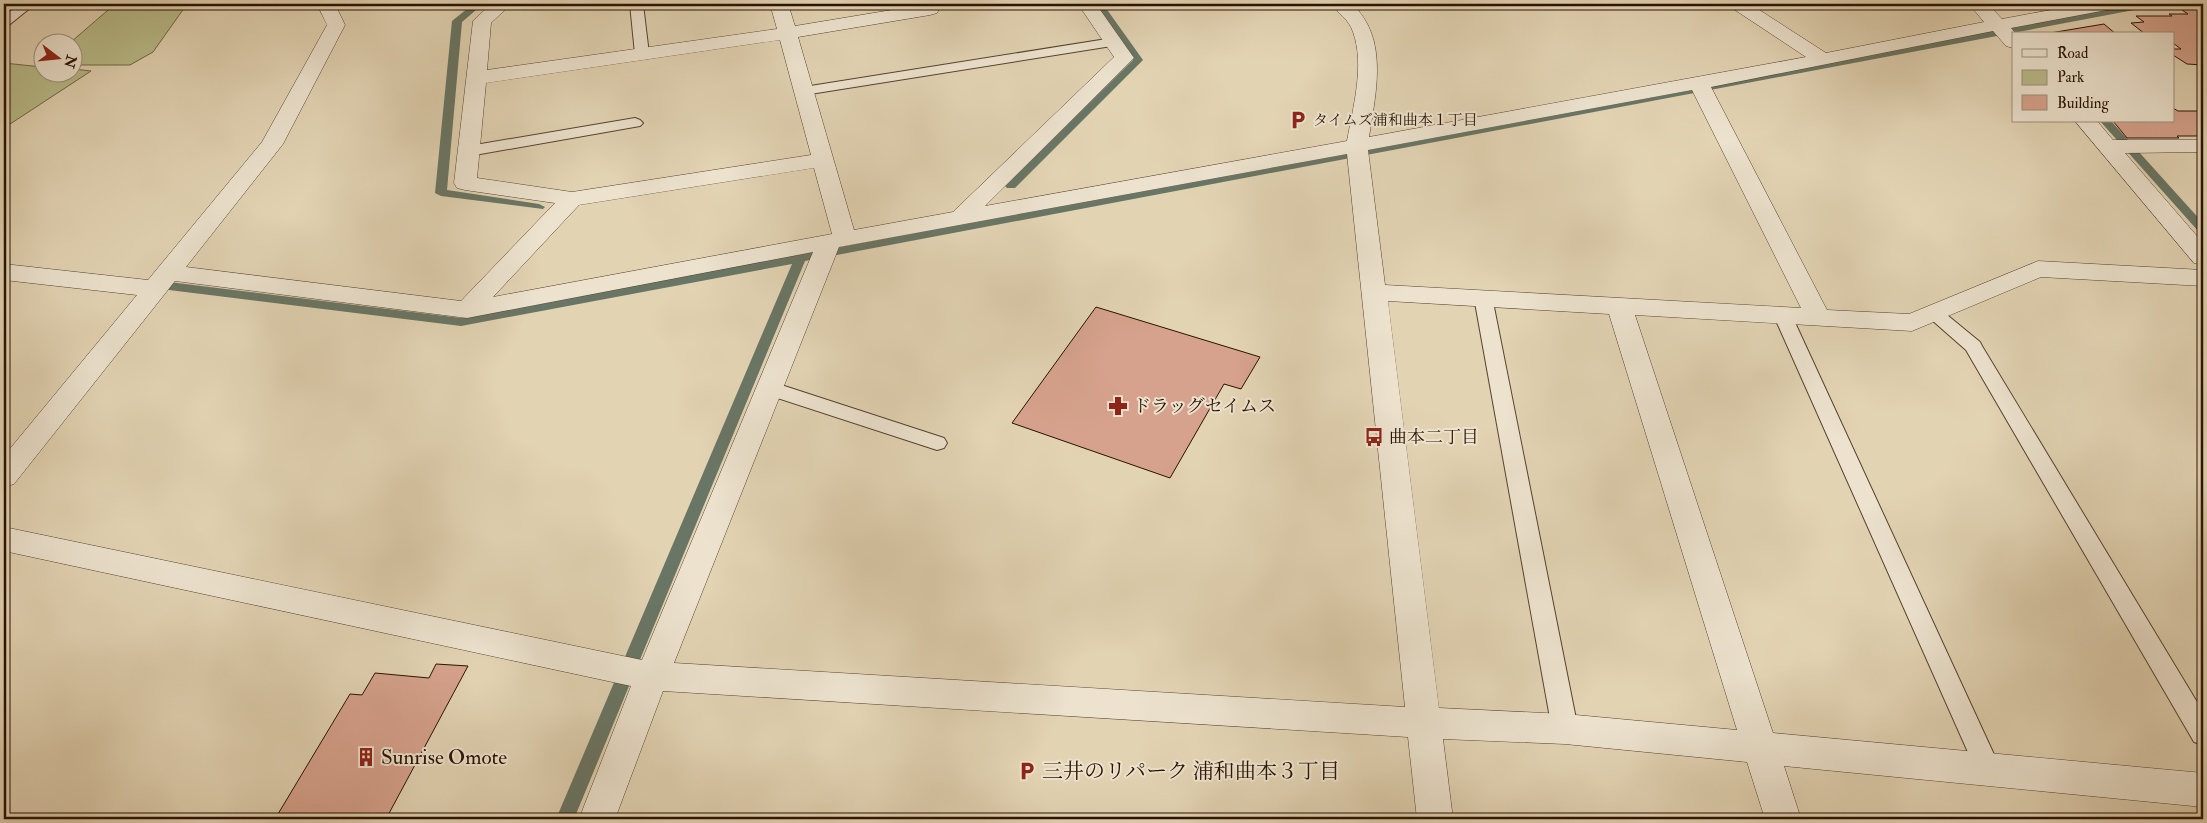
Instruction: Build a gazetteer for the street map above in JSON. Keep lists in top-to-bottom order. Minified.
{"places":{"parking":["タイムズ浦和曲本１丁目","三井のリパーク 浦和曲本３丁目"],"pharmacy":["ドラッグセイムス"],"bus stop":["曲本二丁目"],"building":["Sunrise Omote"]},"legend":["Road","Park","Building"],"north":"right"}
